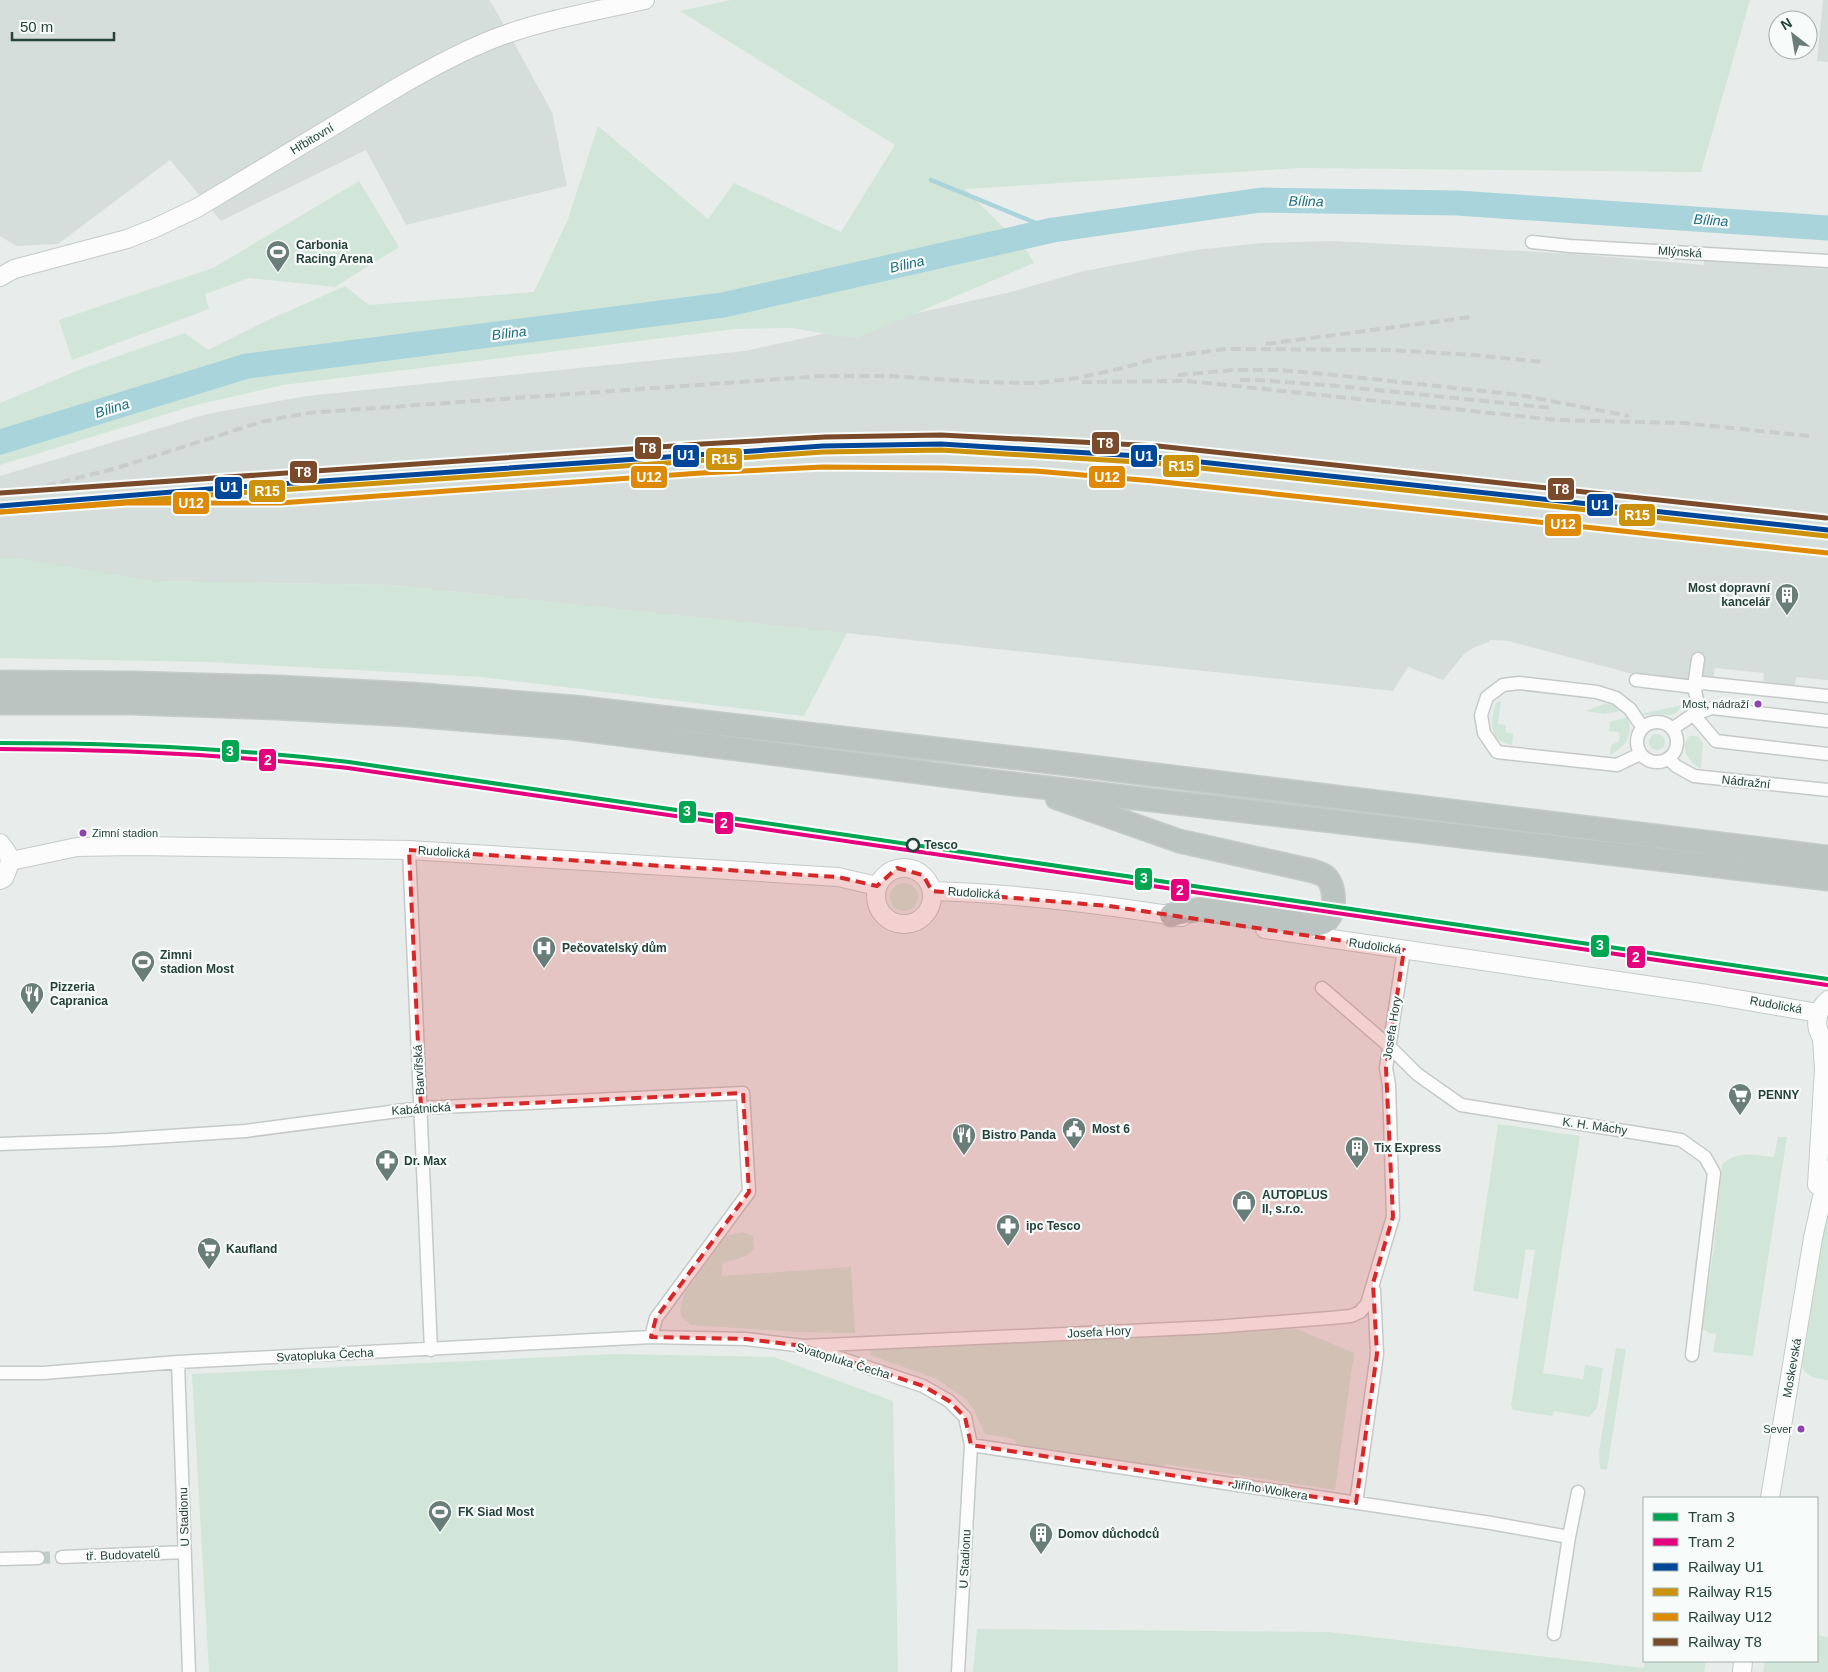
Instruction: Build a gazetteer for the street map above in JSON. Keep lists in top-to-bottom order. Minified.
{"streets":{"street":["Hřbitovní","Mlýnská","Nádražní","Rudolická","Josefa Hory","Barvířská","Kabátnická","K. H. Máchy","Svatopluka Čecha","Moskevská","Jiřího Wolkera","U Stadionu","tř. Budovatelů"]},"crossings":[["Rudolická","Josefa Hory"],["Rudolická","Barvířská"],["Rudolická","Moskevská"],["Josefa Hory","K. H. Máchy"],["Josefa Hory","Svatopluka Čecha"],["Josefa Hory","Jiřího Wolkera"],["Barvířská","Kabátnická"],["Barvířská","Svatopluka Čecha"],["Kabátnická","Svatopluka Čecha"],["Svatopluka Čecha","Jiřího Wolkera"],["Svatopluka Čecha","U Stadionu"],["Jiřího Wolkera","U Stadionu"],["U Stadionu","tř. Budovatelů"]],"water":["Bílina"],"places":{"sports":["Carbonia Racing Arena","Zimni stadion Most","FK Siad Most"],"building":["Most dopravní kancelář","Tix Express","Domov důchodců"],"other":["Most, nádraží","Zimní stadion","Tesco","Sever"],"hospital":["Pečovatelský dům"],"restaurant":["Pizzeria Capranica","Bistro Panda"],"supermarket":["PENNY","Kaufland"],"public building":["Most 6"],"pharmacy":["Dr. Max","ipc Tesco"],"shop":["AUTOPLUS II, s.r.o."]},"lines":["rail line T8","rail line U1","rail line R15","rail line U12","tram line 3","tram line 2"],"legend":["Tram 3","Tram 2","Railway U1","Railway R15","Railway U12","Railway T8"],"scale_bar":"50 m","north":"top left"}
